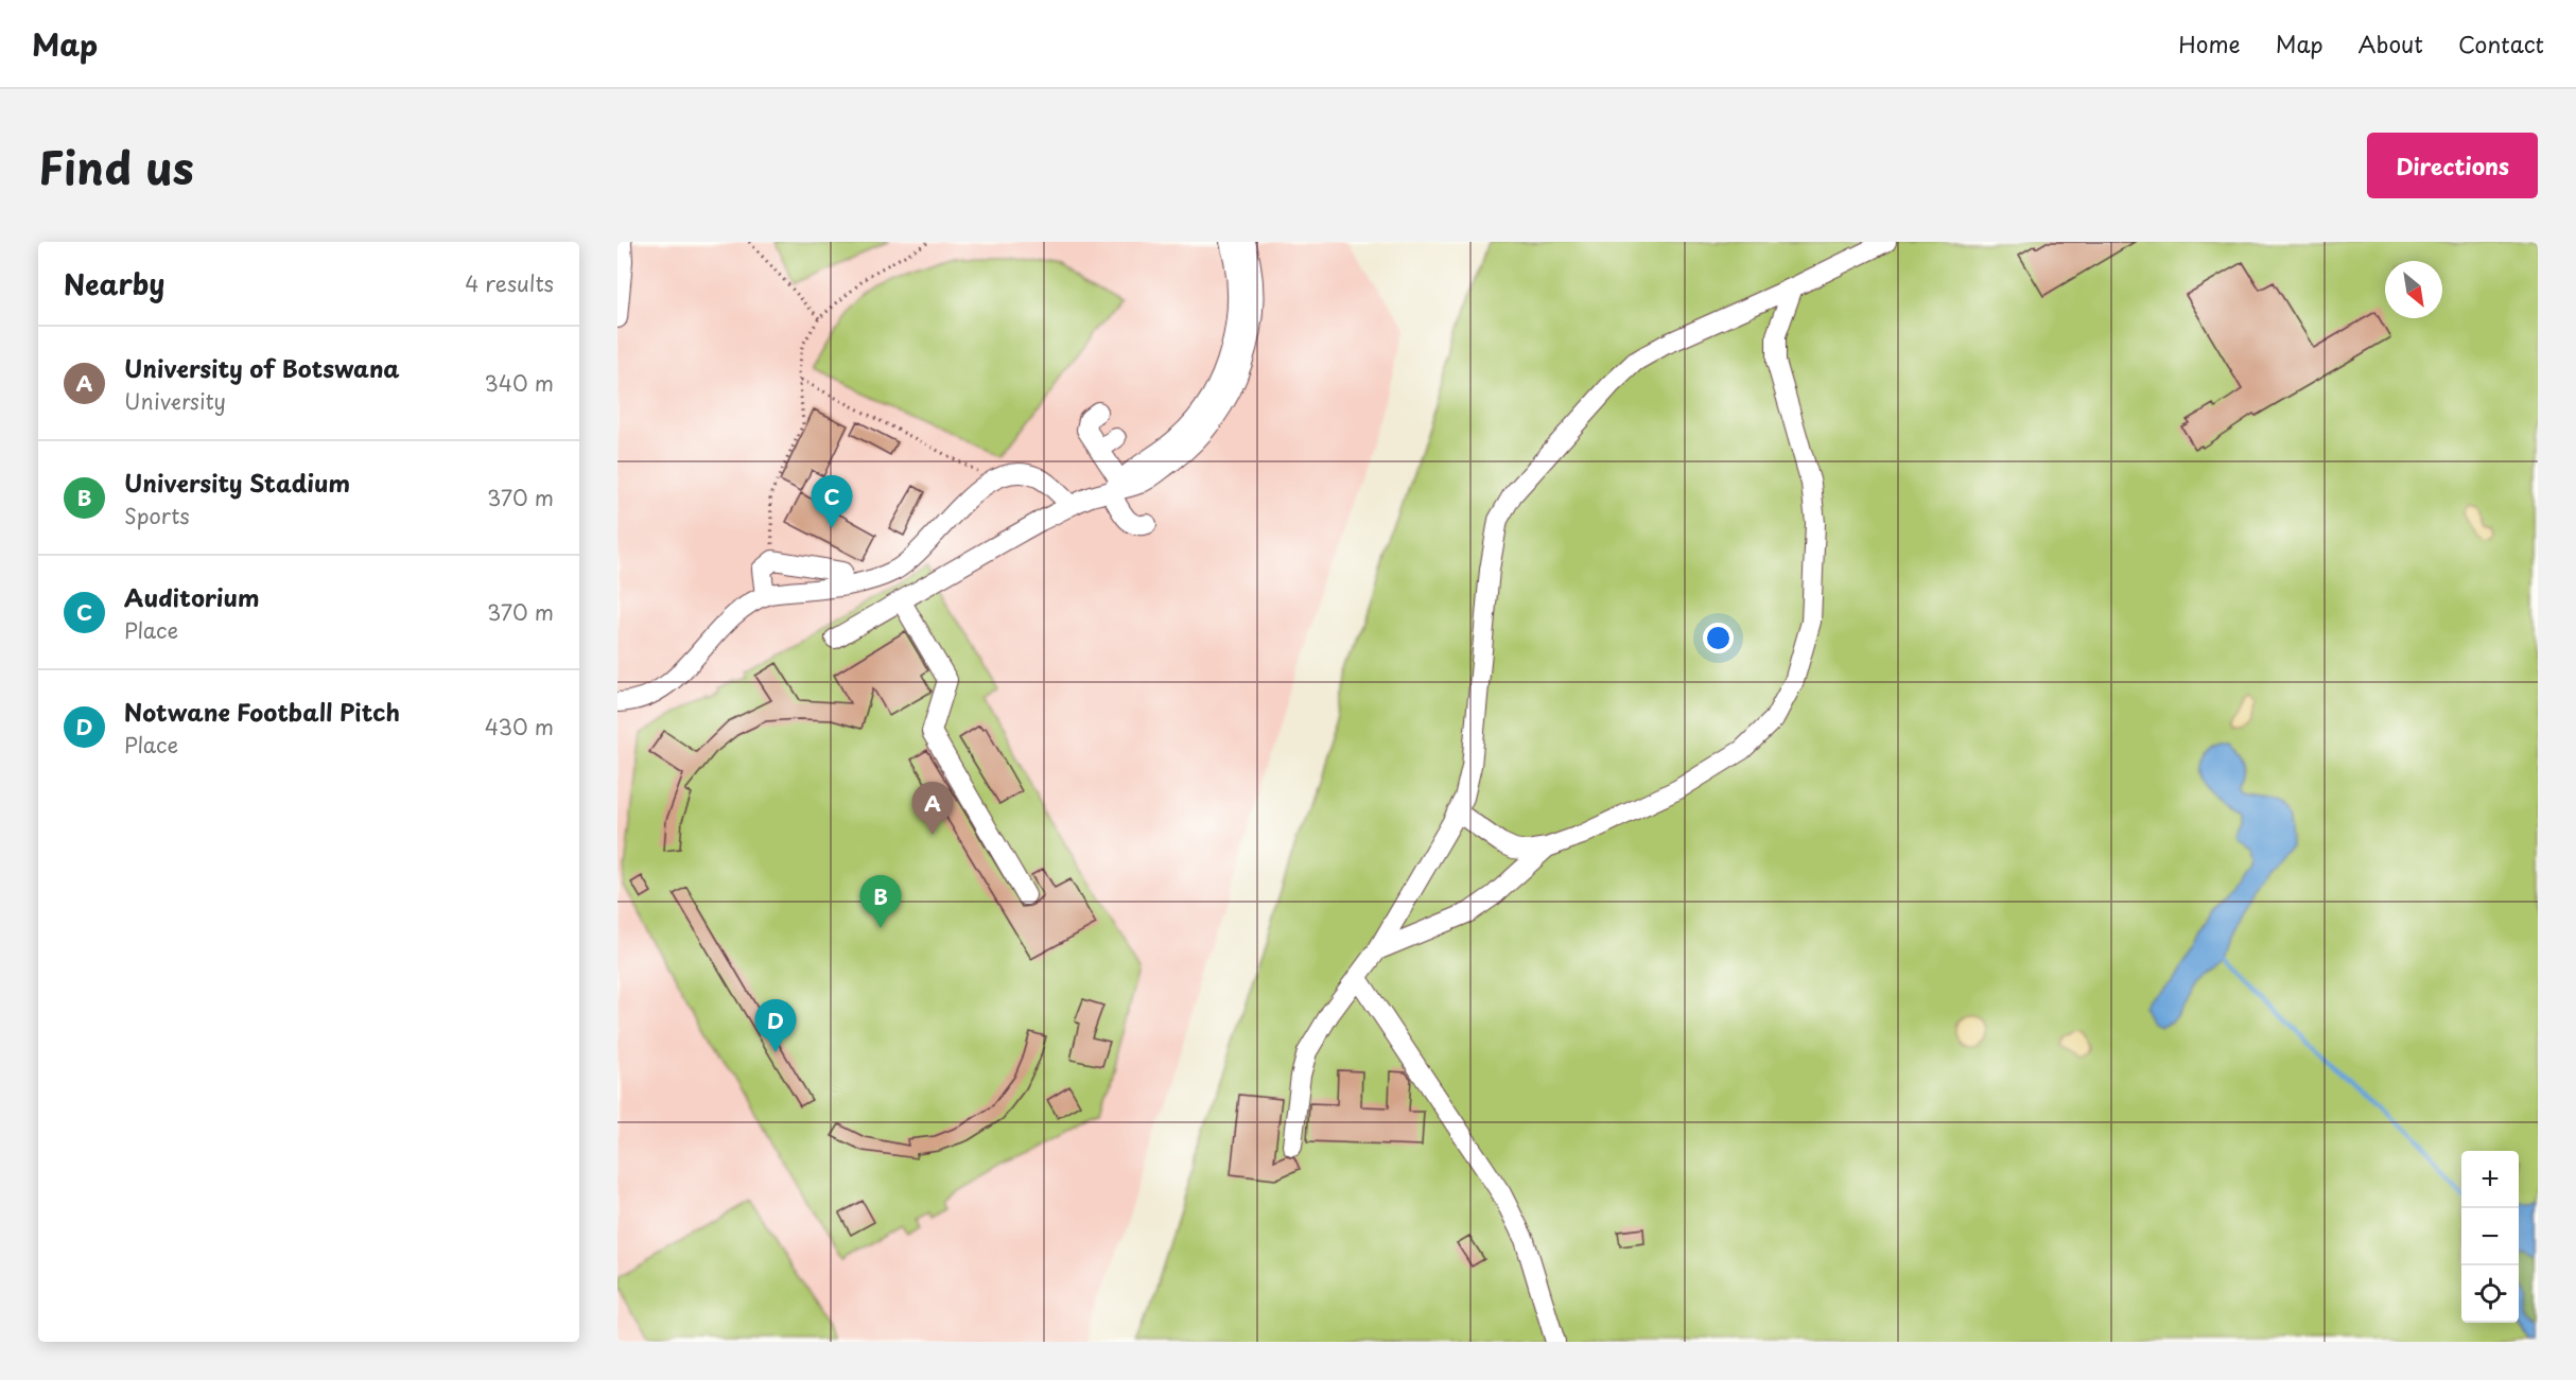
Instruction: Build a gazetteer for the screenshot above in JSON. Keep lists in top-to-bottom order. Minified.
{"north":"bottom right","page":{"header":"Map","nav":["Home","Map","About","Contact"],"title":"Find us","buttons":"Directions","heading":["Nearby","4 results"],"list":[{"mark":"A","name":"University of Botswana","note":"University","value":"340 m"},{"mark":"B","name":"University Stadium","note":"Sports","value":"370 m"},{"mark":"C","name":"Auditorium","note":"Place","value":"370 m"},{"mark":"D","name":"Notwane Football Pitch","note":"Place","value":"430 m"}],"pins":["C","A","B","D"],"map_buttons":["+","−"]}}
